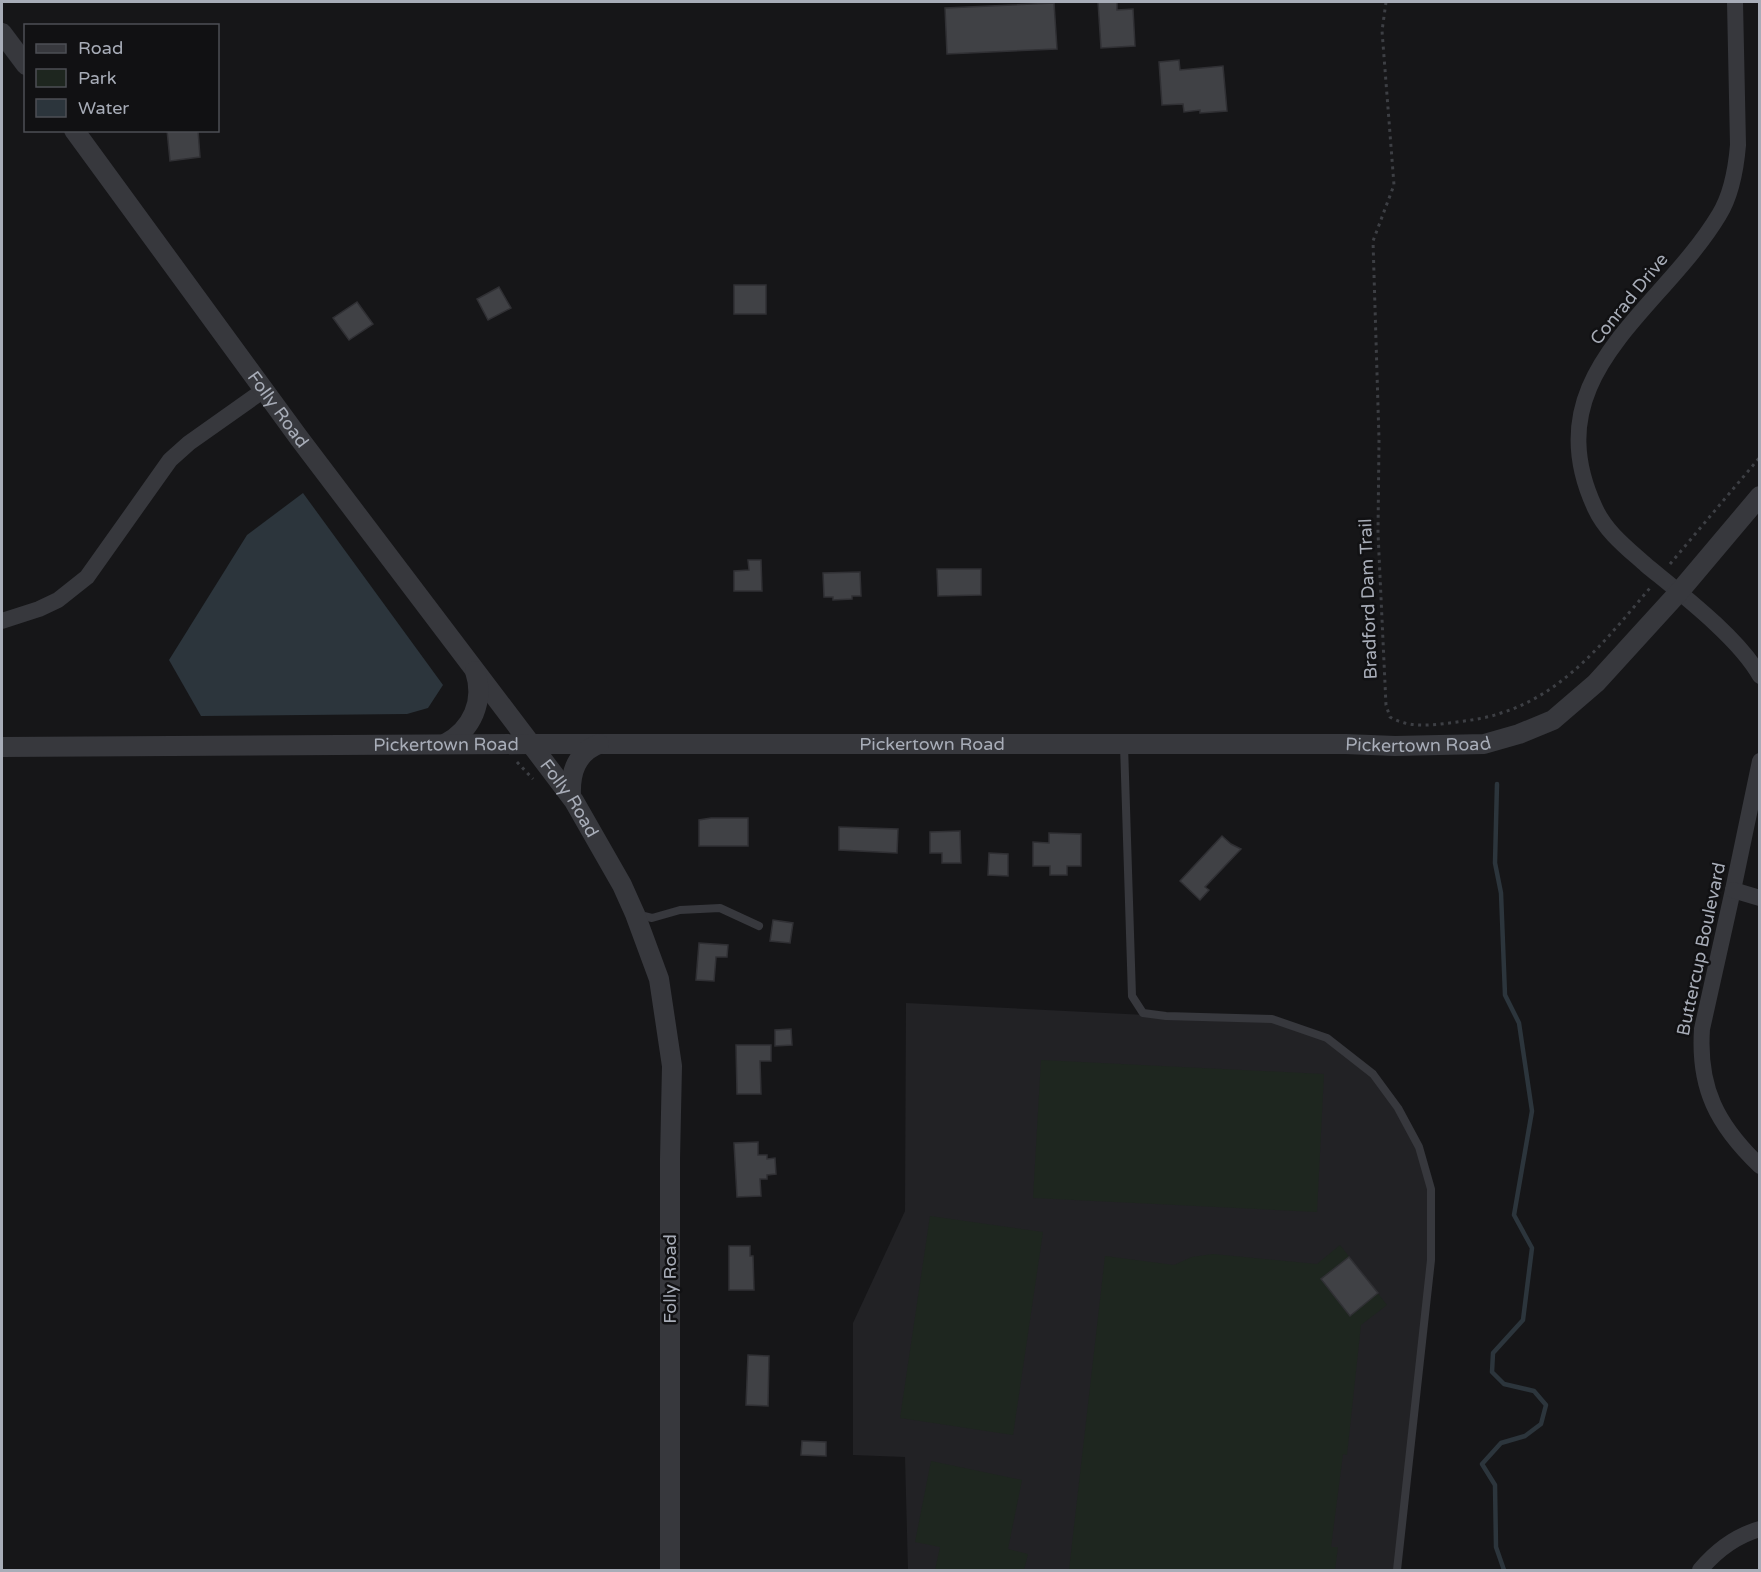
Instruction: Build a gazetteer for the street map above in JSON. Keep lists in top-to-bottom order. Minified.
{"streets":{"street":["Conrad Drive","Folly Road","Pickertown Road","Buttercup Boulevard"],"path":["Bradford Dam Trail"]},"crossings":[["Conrad Drive","Bradford Dam Trail"],["Conrad Drive","Pickertown Road"],["Folly Road","Pickertown Road"]],"legend":["Road","Park","Water"]}
